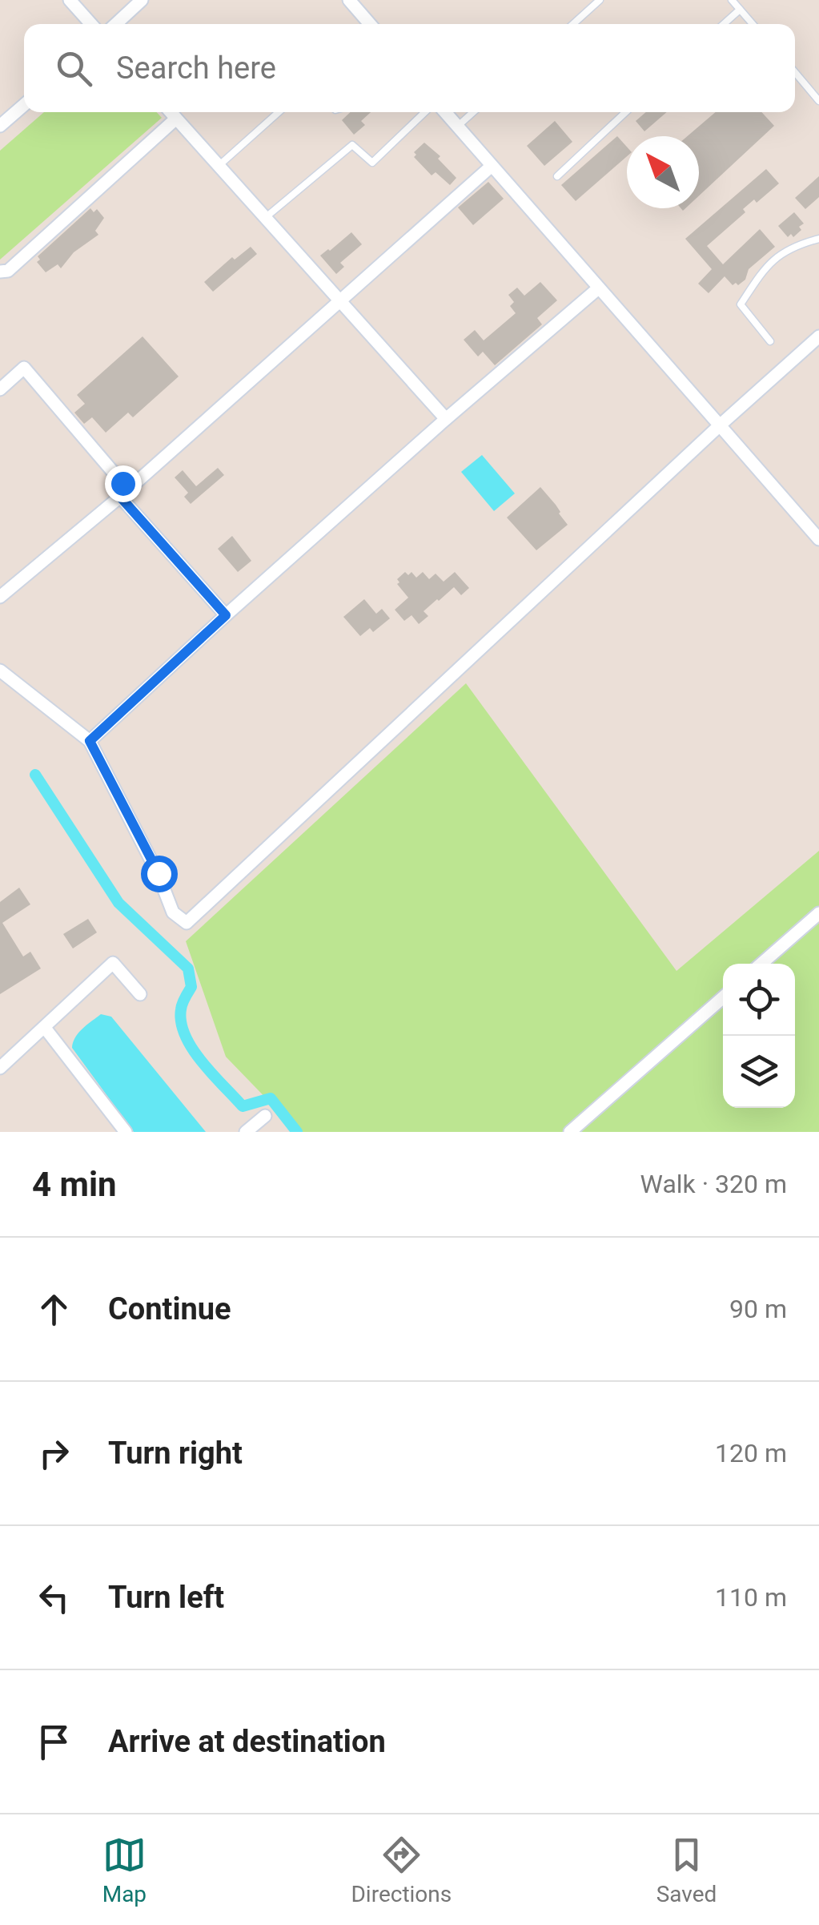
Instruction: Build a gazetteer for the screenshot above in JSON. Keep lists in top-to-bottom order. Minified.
{"north":"top left","page":{"search":"Search here","heading":["4 min","Walk · 320 m"],"list":[["Continue","90 m"],["Turn right","120 m"],["Turn left","110 m"],"Arrive at destination"],"nav":["Map","Directions","Saved"]}}
